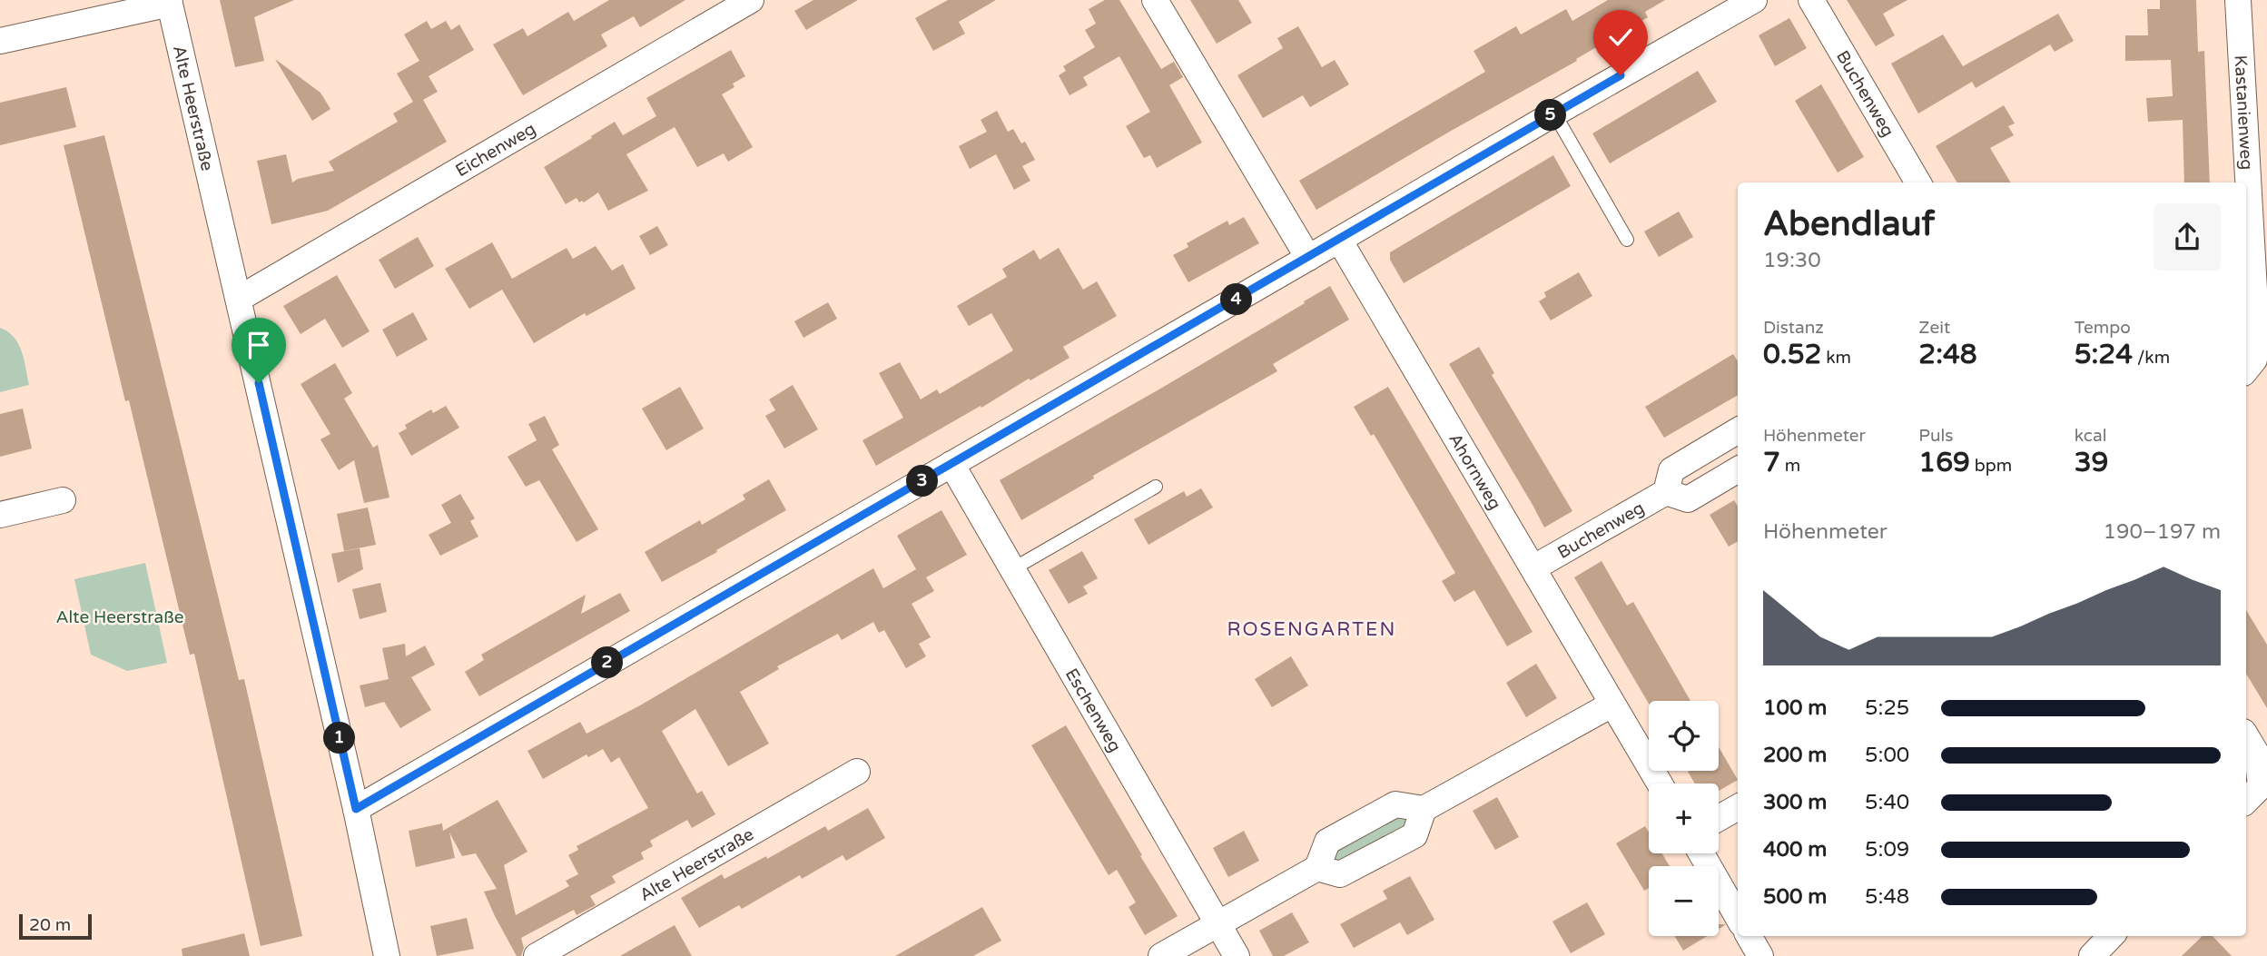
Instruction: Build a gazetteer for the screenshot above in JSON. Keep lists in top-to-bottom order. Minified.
{"streets":{"street":["Buchenweg","Alte Heerstraße","Kastanienweg","Eichenweg","Ahornweg","Eschenweg"]},"crossings":[["Buchenweg","Ahornweg"],["Alte Heerstraße","Eichenweg"]],"districts":["ROSENGARTEN"],"parks":["Alte Heerstraße"],"scale_bar":"20 m","page":{"pins":["5","4","3","2","1"],"heading":["Abendlauf","19:30"],"stats":[["Distanz","0.52 km"],["Zeit","2:48"],["Tempo","5:24 /km"],["Höhenmeter","7 m"],["Puls","169 bpm"],["kcal","39"]],"chart":["Höhenmeter","190–197 m"],"list":[{"name":"100 m","note":"5:25"},{"name":"200 m","note":"5:00"},{"name":"300 m","note":"5:40"},{"name":"400 m","note":"5:09"},{"name":"500 m","note":"5:48"}],"map_buttons":["+","−"],"scale":"20 m"}}
